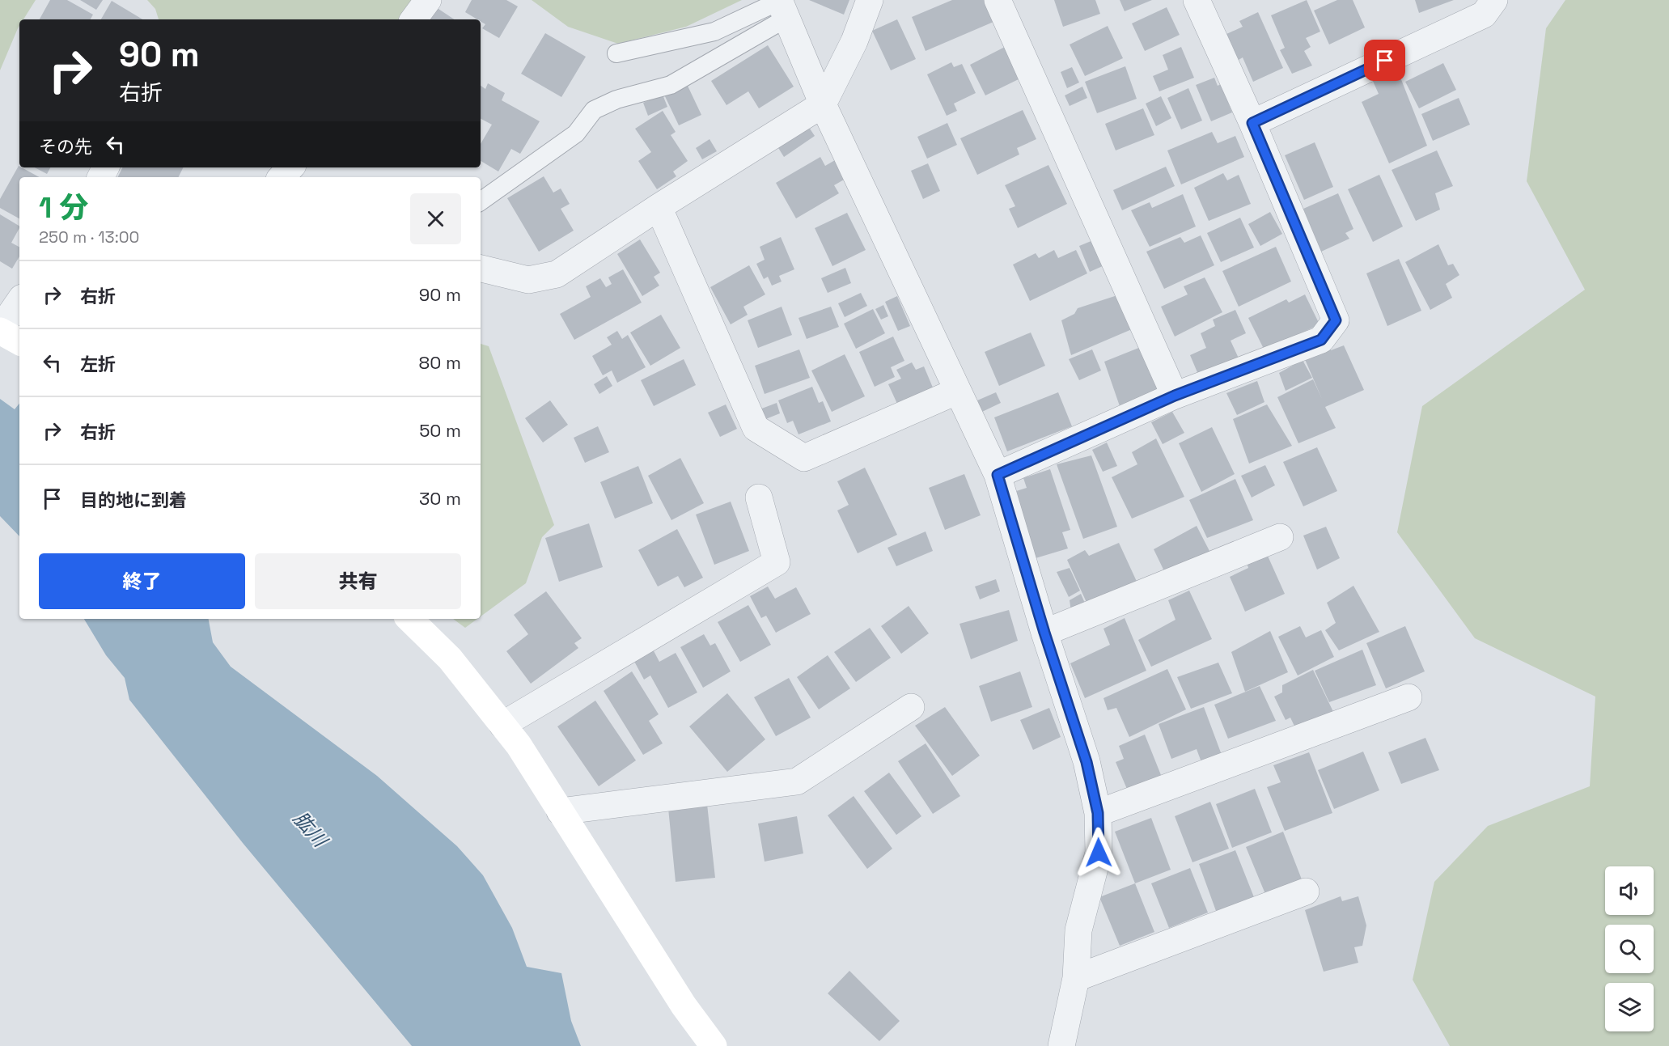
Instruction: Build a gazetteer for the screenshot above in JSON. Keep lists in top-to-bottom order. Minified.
{"water":["肱川"],"page":{"turn":["90 m","右折"],"then":"その先","heading":["1 分","250 m · 13:00"],"list":[{"name":"右折","value":"90 m"},{"name":"左折","value":"80 m"},{"name":"右折","value":"50 m"},{"name":"目的地に到着","value":"30 m"}],"buttons":["終了","共有"]}}
